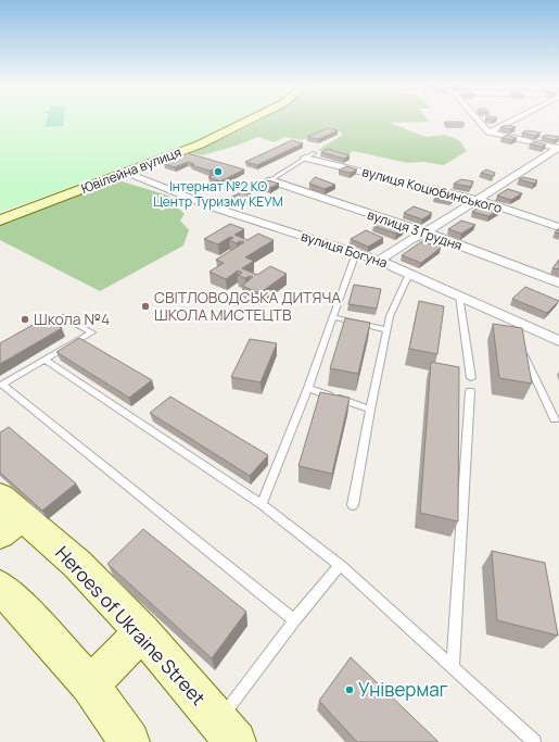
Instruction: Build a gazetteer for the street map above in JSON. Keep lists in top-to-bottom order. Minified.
{"streets":{"street":["Ювілейна вулиця","вулиця Коцюбинського","вулиця 3 Грудня","вулиця Богуна","Heroes of Ukraine Street"]},"crossings":[["Ювілейна вулиця","вулиця Богуна"]],"places":["Інтернат №2 КО Центр Туризму КЕУМ","СВІТЛОВОДСЬКА ДИТЯЧА ШКОЛА МИСТЕЦТВ","Школа №4","Універмаг"]}
